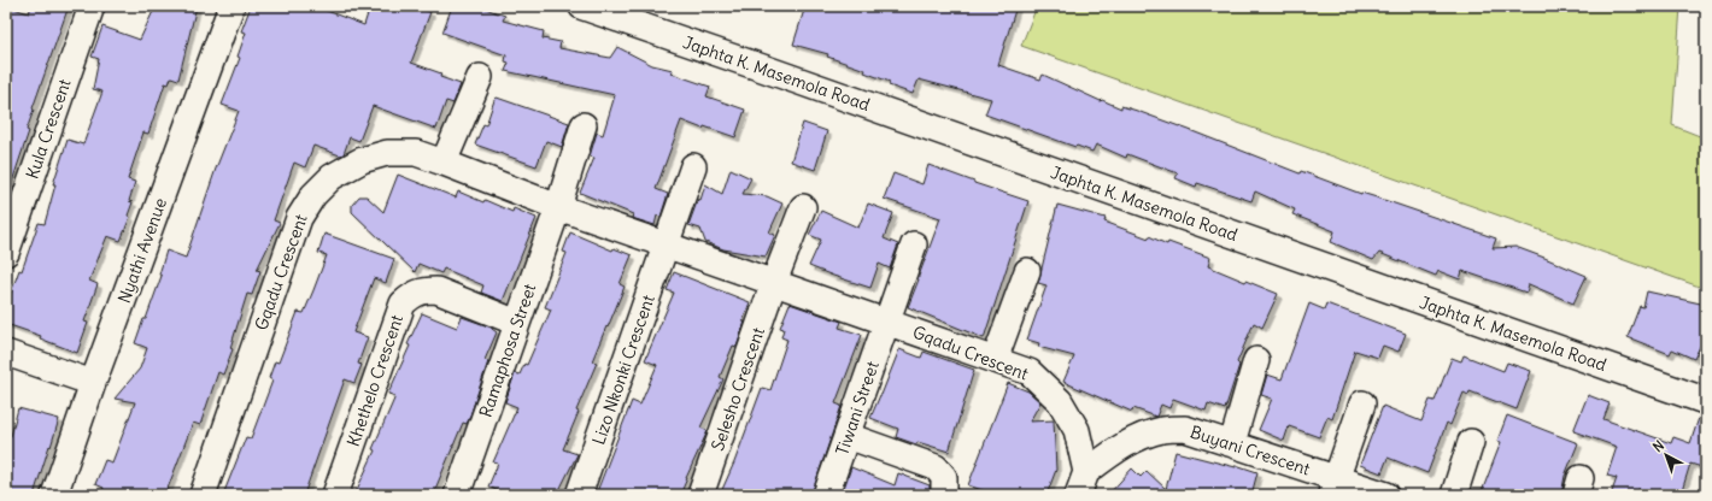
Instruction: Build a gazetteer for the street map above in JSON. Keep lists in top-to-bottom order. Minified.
{"streets":{"main road":["Japhta K. Masemola Road"],"street":["Kula Crescent","Nyathi Avenue","Gqadu Crescent","Ramaphosa Street","Lizo Nkonki Crescent","Khethelo Crescent","Selesho Crescent","Tiwani Street","Buyani Crescent"]},"crossings":[["Gqadu Crescent","Ramaphosa Street"],["Gqadu Crescent","Lizo Nkonki Crescent"],["Gqadu Crescent","Selesho Crescent"],["Gqadu Crescent","Tiwani Street"],["Gqadu Crescent","Buyani Crescent"],["Ramaphosa Street","Khethelo Crescent"]],"north":"top left"}
